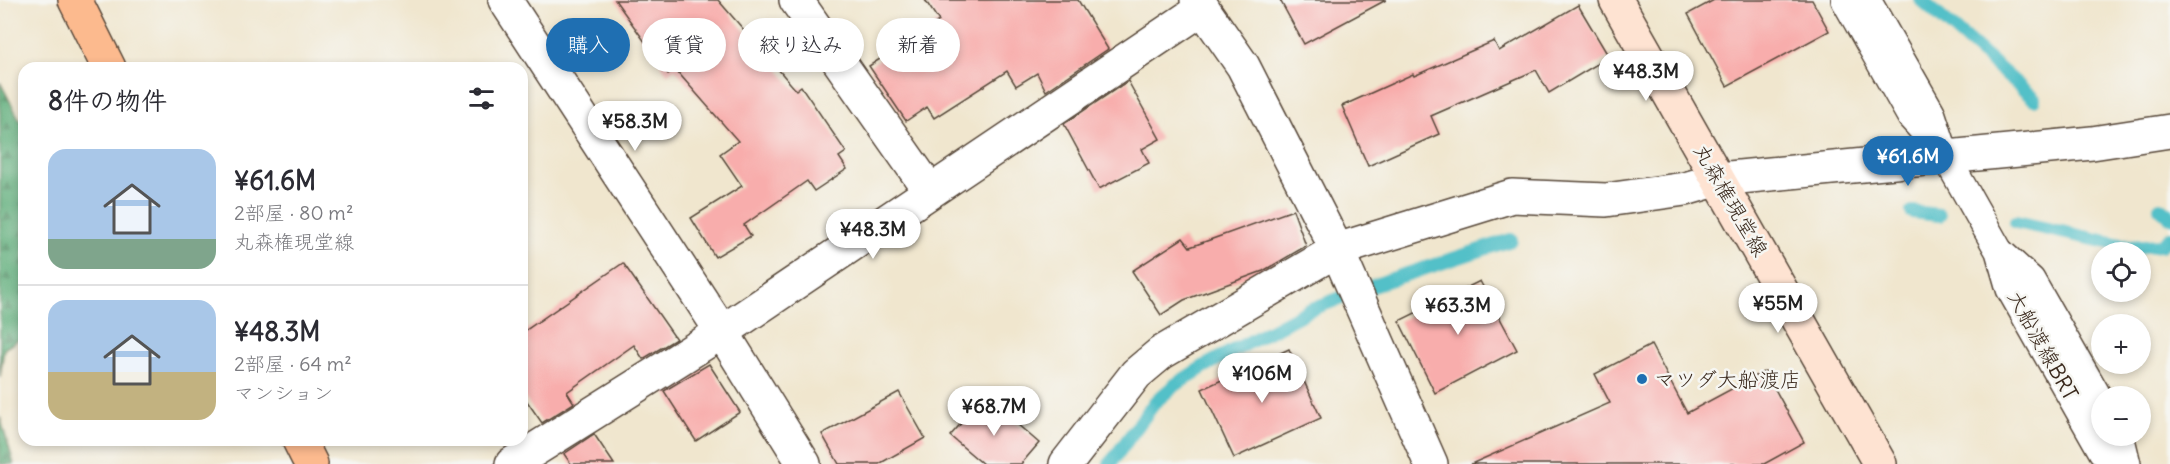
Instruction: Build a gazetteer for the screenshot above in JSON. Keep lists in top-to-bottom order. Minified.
{"streets":{"main road":["丸森権現堂線"],"lane":["大船渡線BRT"]},"places":["マツダ大船渡店"],"page":{"chip":["購入","賃貸","絞り込み","新着"],"price":["¥48.3M","¥58.3M","¥61.6M","¥48.3M","¥55M","¥63.3M","¥106M","¥68.7M"],"heading":"8件の物件","list":[{"name":"¥61.6M","note":"2部屋 · 80 m² · 丸森権現堂線"},{"name":"¥48.3M","note":"2部屋 · 64 m² · マンション"}],"map_buttons":["+","−"]}}
